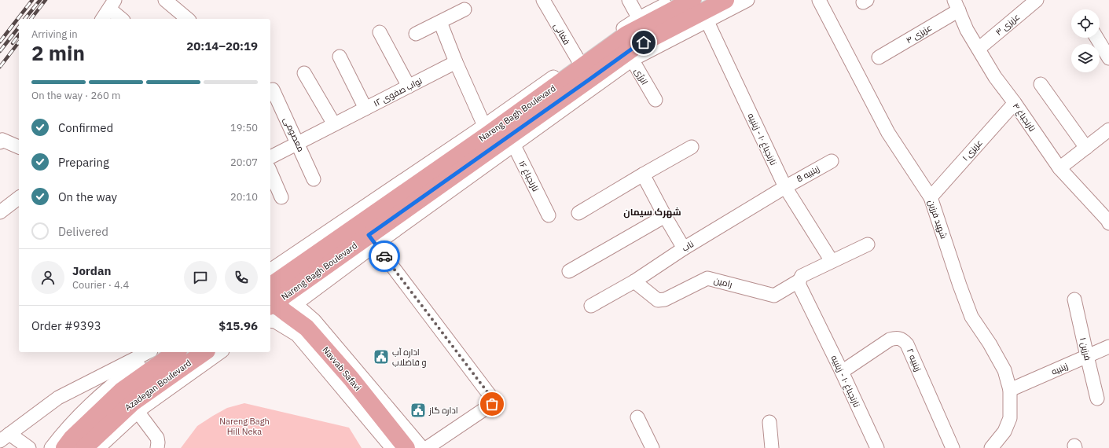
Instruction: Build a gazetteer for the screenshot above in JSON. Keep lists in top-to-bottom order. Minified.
{"streets":{"main road":["Nareng Bagh Boulevard","Navvab Safavi","Azadegan Boulevard"],"street":["عزیزی ۳","فغانی","عزیزی ۴","انرژی","نواب صفوی ۱۲","نارنجباغ ۴","معصومی","نارنجباغ ۱۰ - زینبیه","عزیزی ۱","زینبیه 8","نارنجباغ ۱۶","شهید فرزین","ناب","رامین","فرزین ۱","زینبیه ۲","زینبیه"]},"crossings":[["عزیزی ۳","نارنجباغ ۴"],["فغانی","Nareng Bagh Boulevard"],["عزیزی ۴","نارنجباغ ۴"],["انرژی","Nareng Bagh Boulevard"],["نواب صفوی ۱۲","معصومی"],["Nareng Bagh Boulevard","نارنجباغ ۱۰ - زینبیه"],["Nareng Bagh Boulevard","نارنجباغ ۱۶"],["Nareng Bagh Boulevard","Navvab Safavi"],["نارنجباغ ۴","عزیزی ۱"],["نارنجباغ ۱۰ - زینبیه","زینبیه 8"],["نارنجباغ ۱۰ - زینبیه","ناب"],["نارنجباغ ۱۰ - زینبیه","رامین"],["نارنجباغ ۱۰ - زینبیه","زینبیه ۲"],["عزیزی ۱","شهید فرزین"],["زینبیه 8","ناب"],["شهید فرزین","زینبیه"],["ناب","رامین"],["فرزین ۱","زینبیه"]],"districts":["شهرک سیمان"],"parks":["Nareng Bagh Hill Neka"],"places":{"public building":["اداره آب و فاضلاب","اداره گاز"]},"page":{"heading":["2 min","Arriving in","20:14–20:19"],"panel":["Jordan","Courier · 4.4","Order #9393","$15.96"],"bar":"On the way · 260 m","list":[["Confirmed","19:50"],["Preparing","20:07"],["On the way","20:10"],"Delivered"]}}
